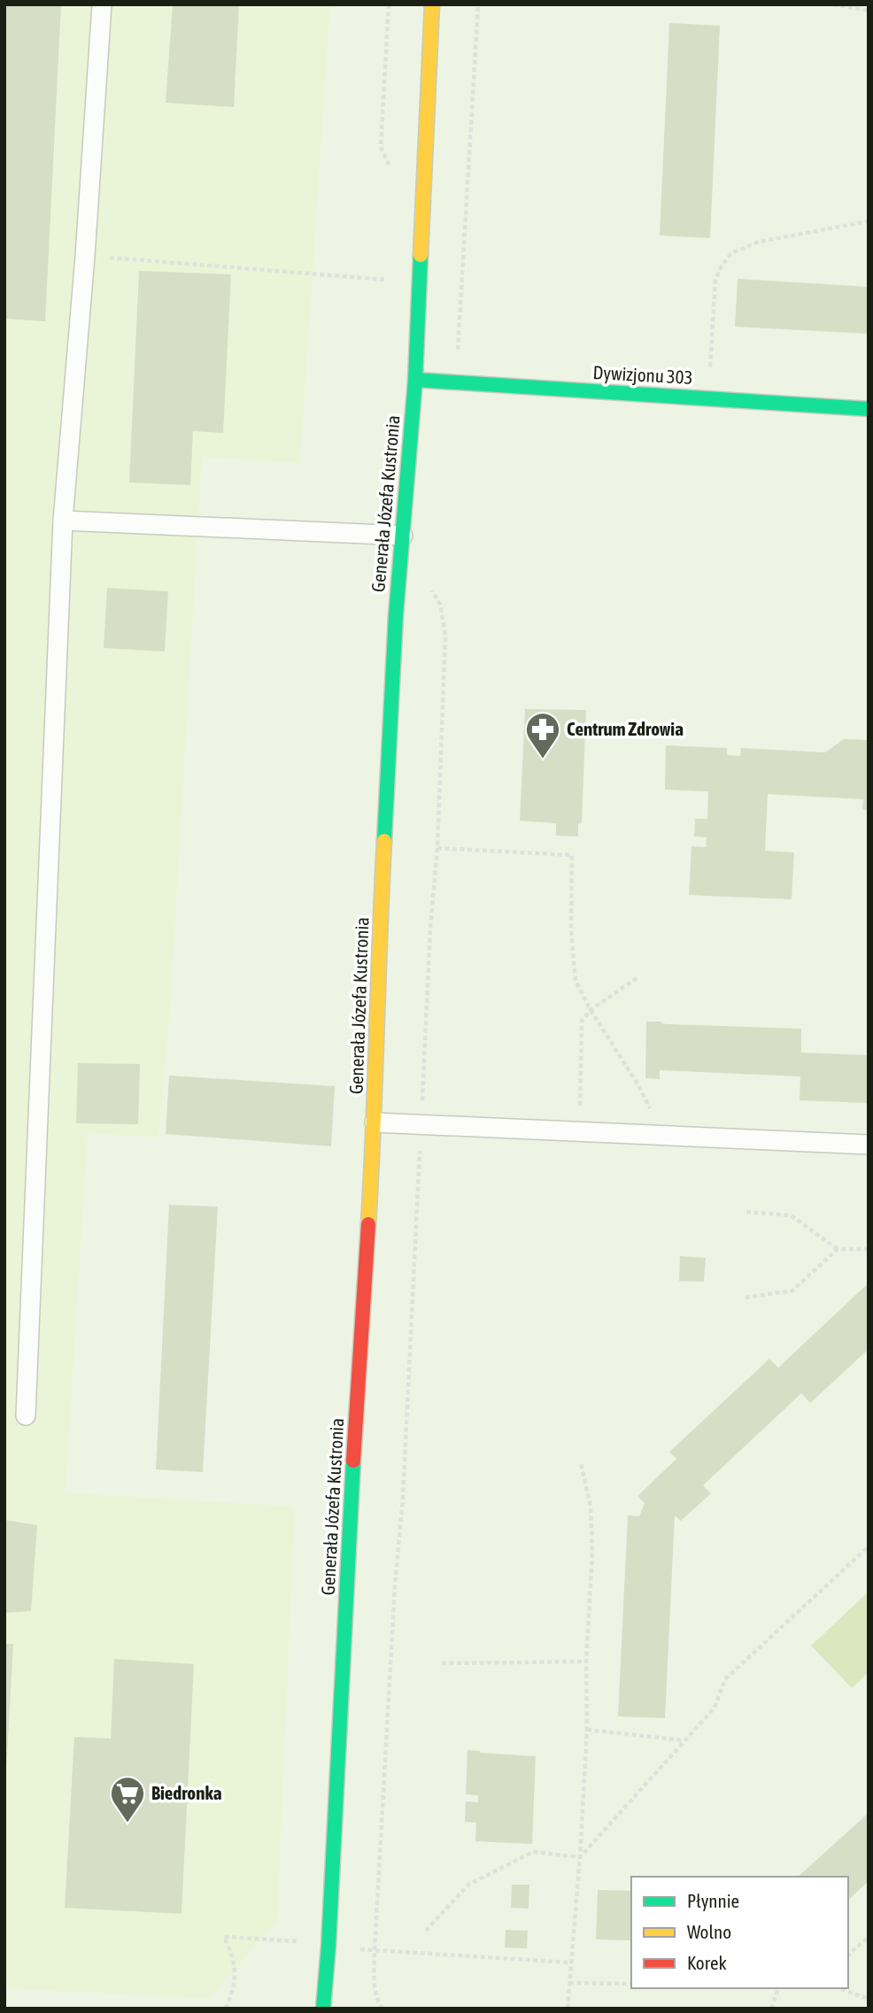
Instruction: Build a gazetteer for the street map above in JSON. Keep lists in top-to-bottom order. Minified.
{"streets":{"street":["Dywizjonu 303","Generała Józefa Kustronia"]},"crossings":[["Dywizjonu 303","Generała Józefa Kustronia"]],"places":{"pharmacy":["Centrum Zdrowia"],"supermarket":["Biedronka"]},"legend":["Płynnie","Wolno","Korek"]}
